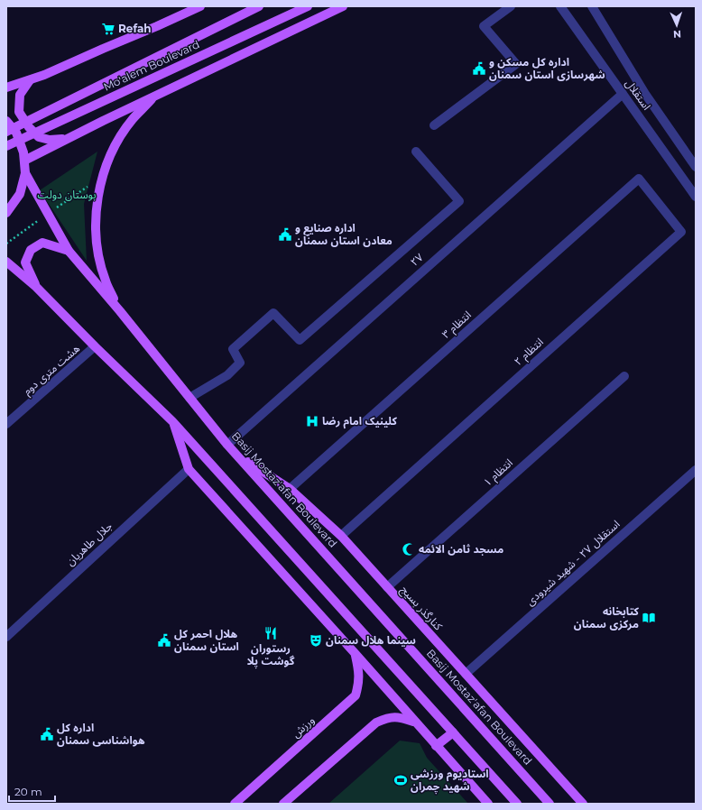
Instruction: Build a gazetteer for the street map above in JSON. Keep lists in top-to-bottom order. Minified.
{"streets":{"main road":["Mo'alem Boulevard","Basij Mostaz'afan Boulevard","کنارگذر بسیج","ورزش"],"street":["استقلال","۲۷","انتظام ۳","انتظام ۲","هشت متری دوم","انتظام ۱","جلال طاهریان","استقلال ۲۷ - شهید شیرودی"]},"crossings":[["استقلال","۲۷"],["۲۷","Basij Mostaz'afan Boulevard"],["۲۷","کنارگذر بسیج"],["انتظام ۳","انتظام ۲"],["انتظام ۳","کنارگذر بسیج"],["انتظام ۲","کنارگذر بسیج"],["انتظام ۱","کنارگذر بسیج"],["Basij Mostaz'afan Boulevard","کنارگذر بسیج"],["استقلال ۲۷ - شهید شیرودی","کنارگذر بسیج"]],"parks":["بوستان دولت"],"places":{"supermarket":["Refah"],"public building":["اداره کل مسکن و شهرسازی استان سمنان","اداره صنایع و معادن استان سمنان","هلال احمر کل استان سمنان","اداره کل هواشناسی سمنان"],"hospital":["کلینیک امام رضا"],"mosque":["مسجد ثامن الائمه"],"library":["کتابخانه مرکزی سمنان"],"restaurant":["رستوران گوشت پلا"],"theatre":["سینما هلال سمنان"],"sports":["استادیوم ورزشی شهید چمران"]},"scale_bar":"20 m","north":"bottom"}
